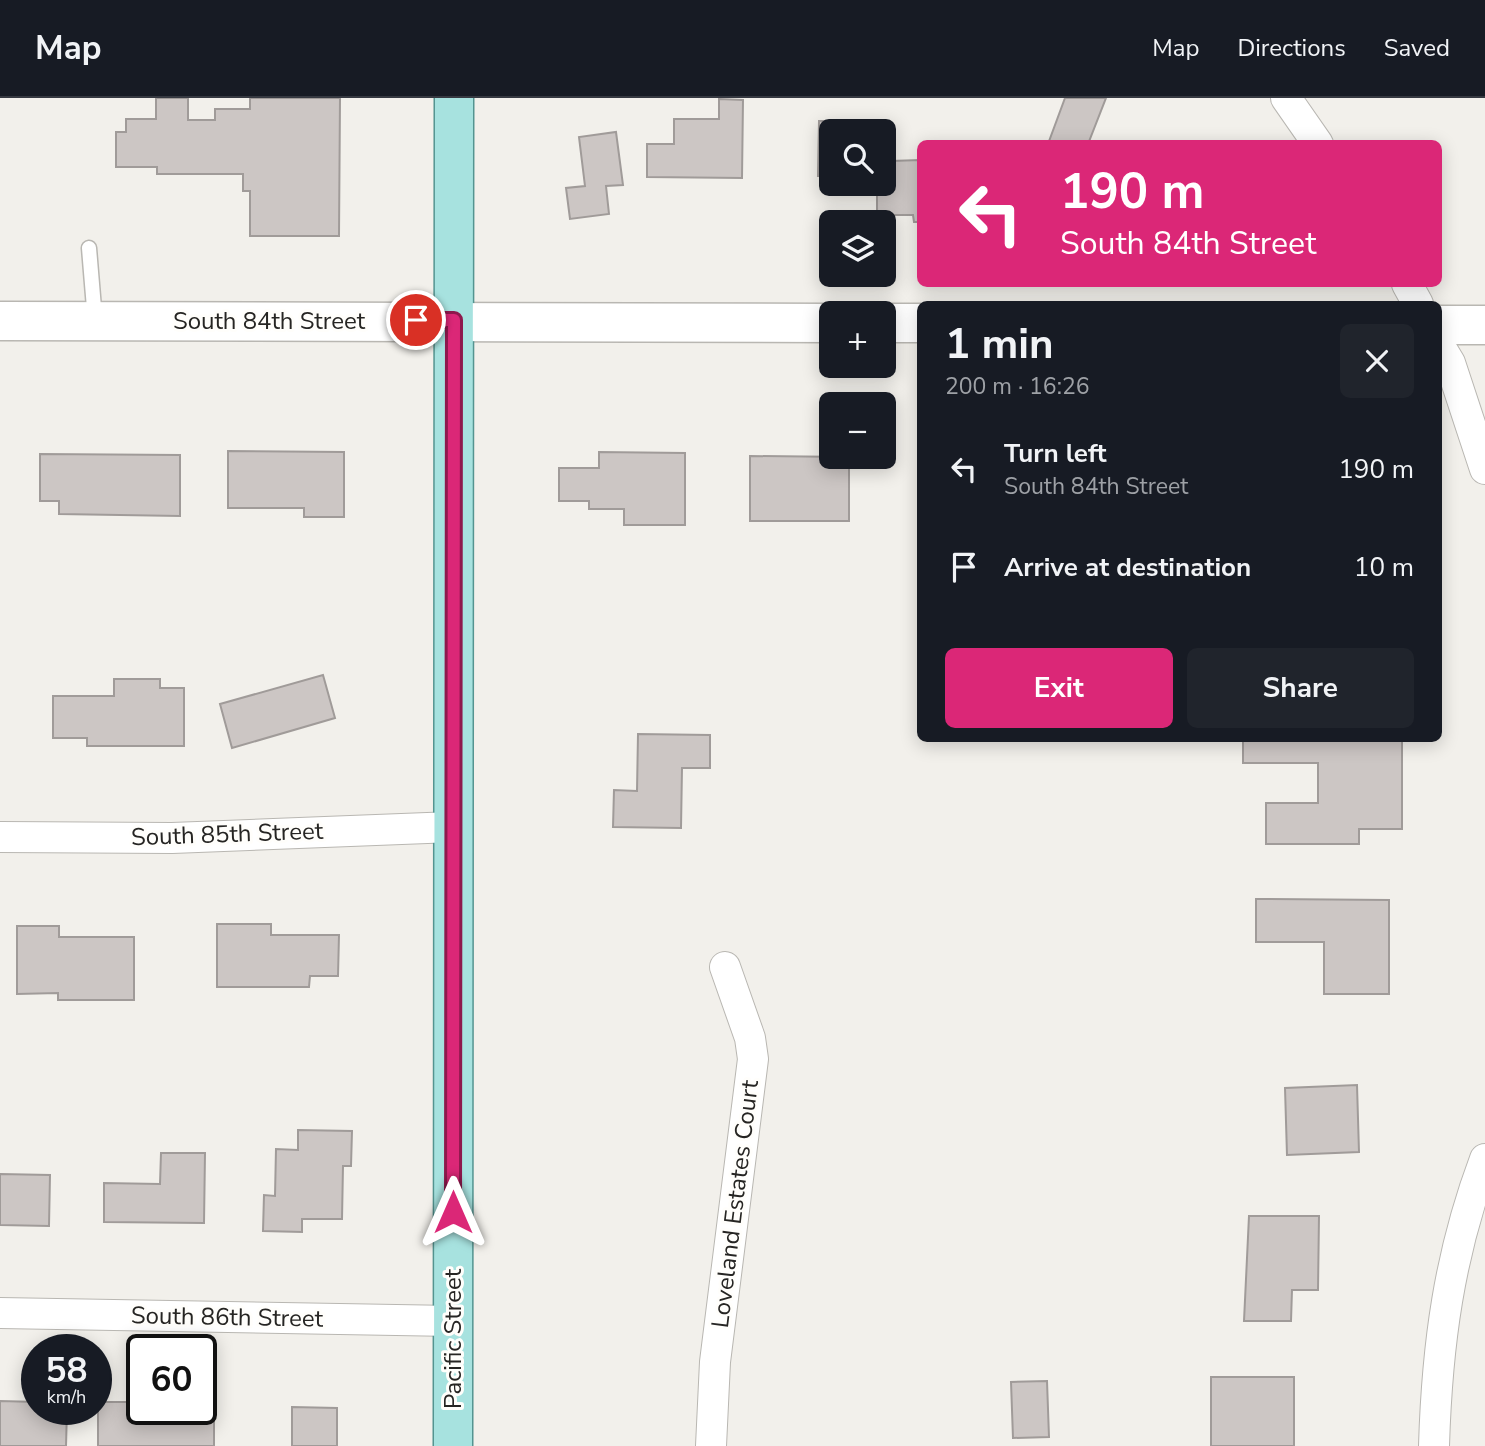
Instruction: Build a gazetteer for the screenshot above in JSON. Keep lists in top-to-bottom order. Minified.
{"streets":{"main road":["South 84th Street","Pacific Street"],"street":["South 85th Street","Loveland Estates Court","South 86th Street"]},"crossings":[["South 84th Street","Pacific Street"],["South 85th Street","Pacific Street"],["South 86th Street","Pacific Street"]],"page":{"header":"Map","nav":["Map","Directions","Saved"],"map_buttons":["+","−"],"turn":["190 m","South 84th Street"],"heading":["1 min","200 m · 16:26"],"list":[{"name":"Turn left","note":"South 84th Street","value":"190 m"},{"name":"Arrive at destination","value":"10 m"}],"buttons":["Exit","Share"],"speed":"58 km/h","limit":"60"}}
